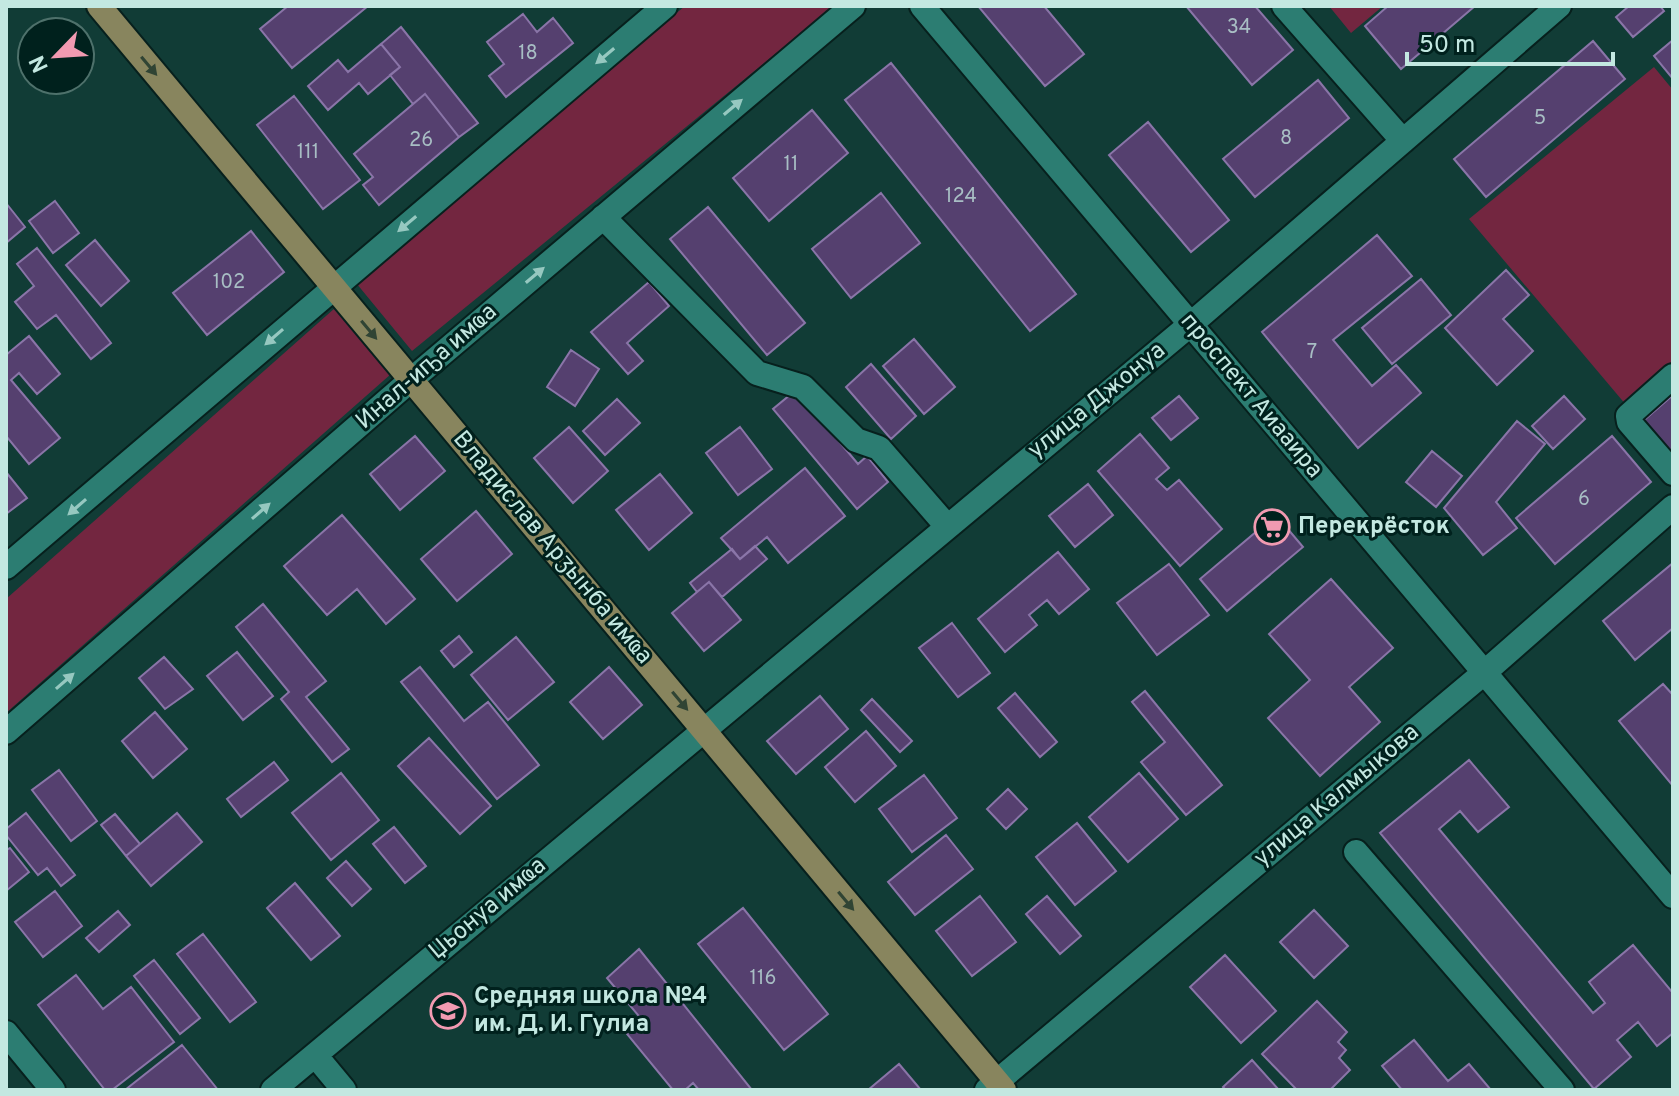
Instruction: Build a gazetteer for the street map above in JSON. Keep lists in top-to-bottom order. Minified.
{"streets":{"main road":["Владислав Арӡынба имҩа"],"street":["Инал-иҧа имҩа","проспект Аиааира","улица Джонуа","улица Калмыкова","Џьонуа имҩа"]},"crossings":[["Инал-иҧа имҩа","Владислав Арӡынба имҩа"],["проспект Аиааира","улица Джонуа"],["проспект Аиааира","улица Калмыкова"],["улица Джонуа","Владислав Арӡынба имҩа"],["улица Джонуа","Џьонуа имҩа"],["Владислав Арӡынба имҩа","улица Калмыкова"],["Владислав Арӡынба имҩа","Џьонуа имҩа"]],"one_way":["Владислав Арӡынба имҩа"],"places":{"supermarket":["Перекрёсток"],"school or university":["Средняя школа №4 им. Д. И. Гулиа"]},"house_numbers":["34","18","5","8","26","111","11","124","102","7","6","116"],"scale_bar":"50 m","north":"bottom left"}
